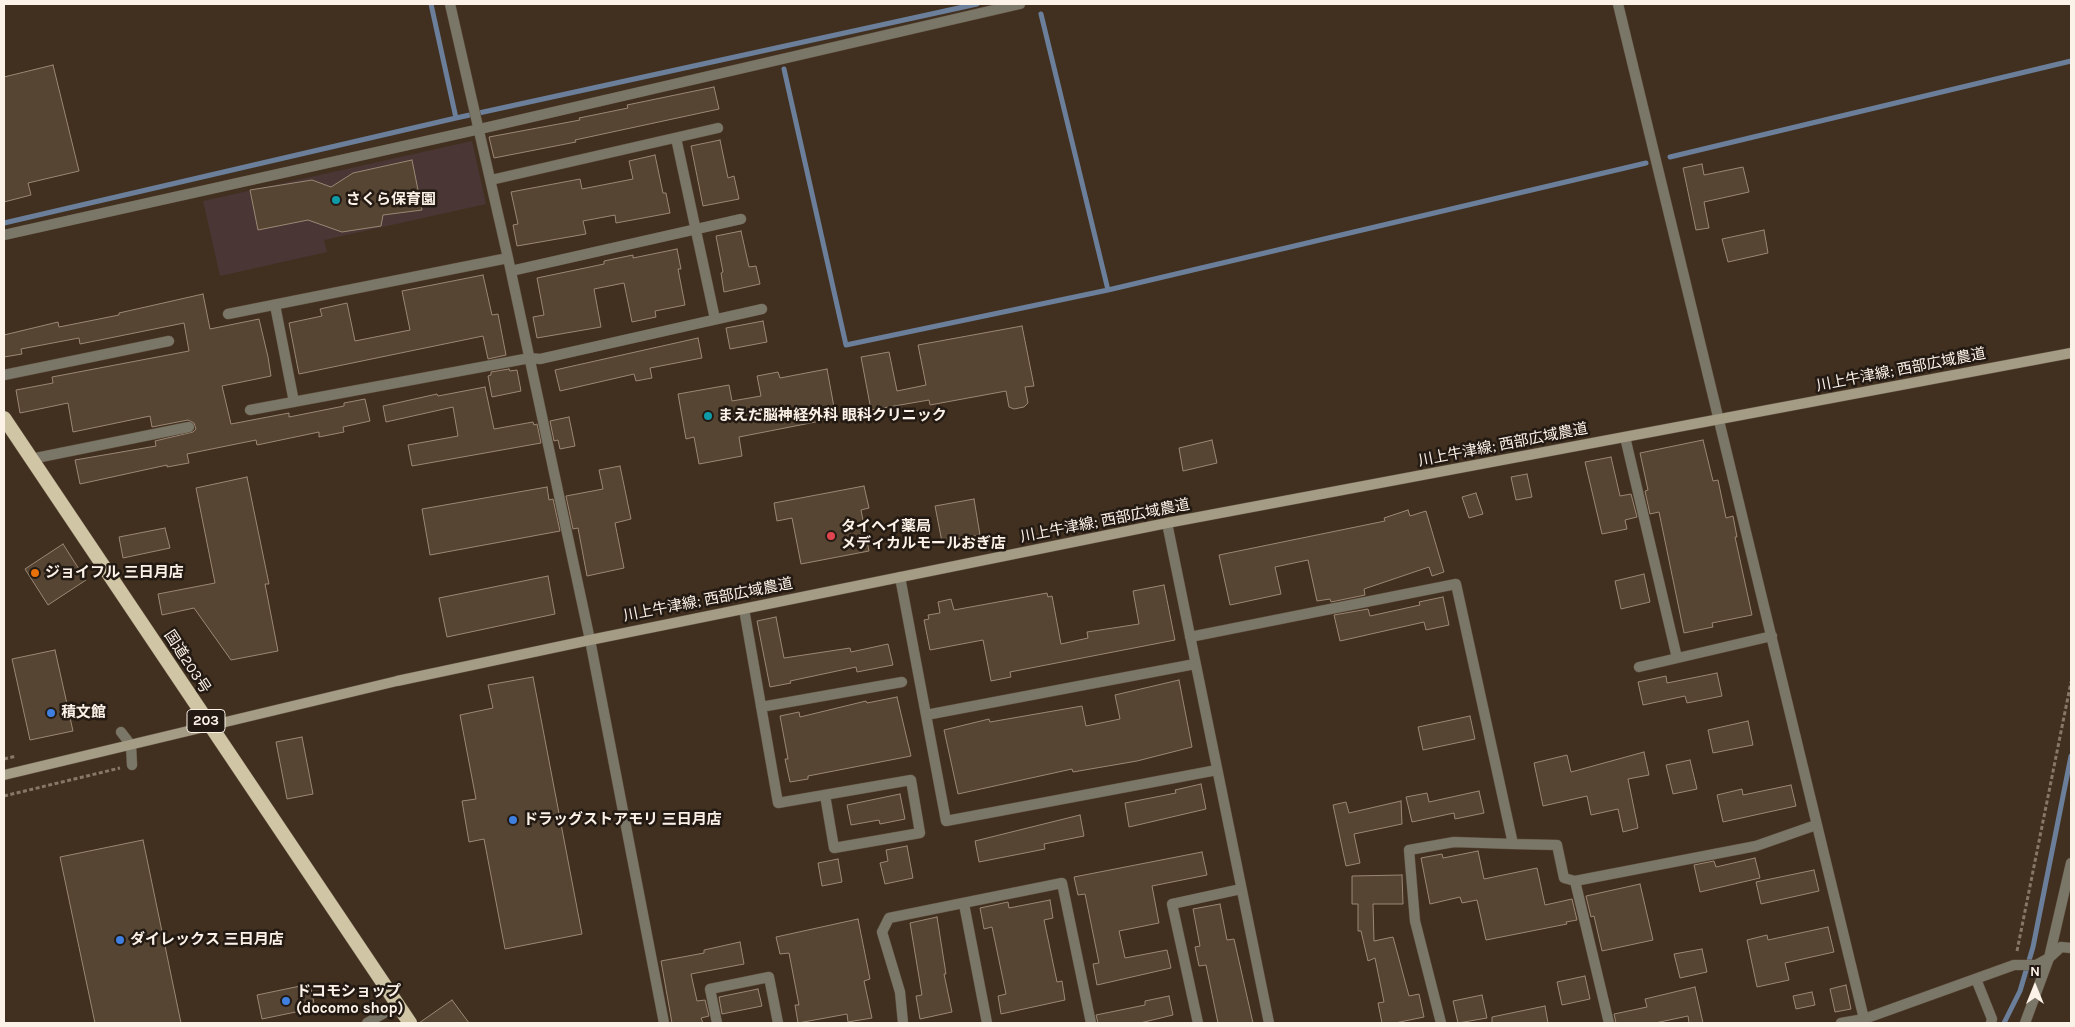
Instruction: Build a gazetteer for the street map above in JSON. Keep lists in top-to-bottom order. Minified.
{"streets":{"highway":["国道203号","203"],"main road":["川上牛津線; 西部広域農道"]},"crossings":[["川上牛津線; 西部広域農道","国道203号"]],"places":["さくら保育園","まえだ脳神経外科 眼科クリニック","タイヘイ薬局 メディカルモールおぎ店","ジョイフル 三日月店","積文館","ドラッグストアモリ 三日月店","ダイレックス 三日月店","ドコモショップ (docomo shop)"],"north":"top"}
